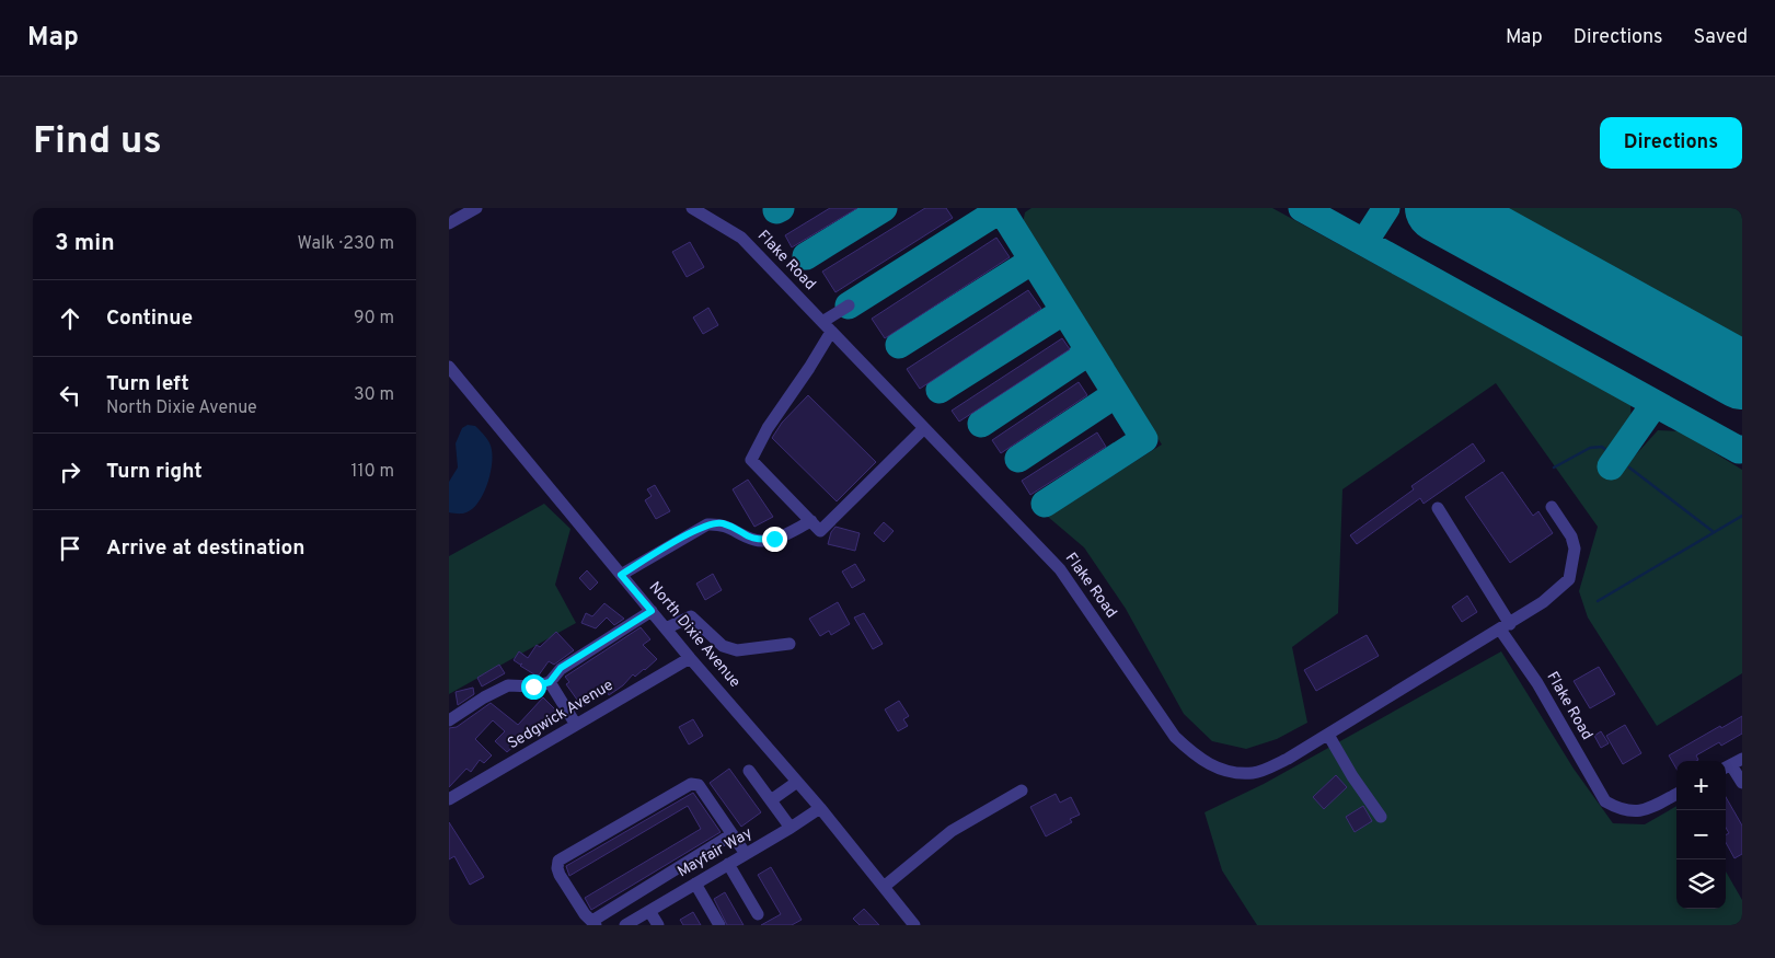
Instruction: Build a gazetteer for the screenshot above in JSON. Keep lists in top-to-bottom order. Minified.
{"streets":{"street":["Flake Road","North Dixie Avenue","Sedgwick Avenue","Mayfair Way"]},"crossings":[["North Dixie Avenue","Sedgwick Avenue"],["North Dixie Avenue","Mayfair Way"]],"page":{"header":"Map","nav":["Map","Directions","Saved"],"buttons":"Directions","title":"Find us","heading":["3 min","Walk · 230 m"],"list":[["Continue","90 m"],["Turn left","North Dixie Avenue","30 m"],["Turn right","110 m"],"Arrive at destination"],"map_buttons":["+","−"]}}
